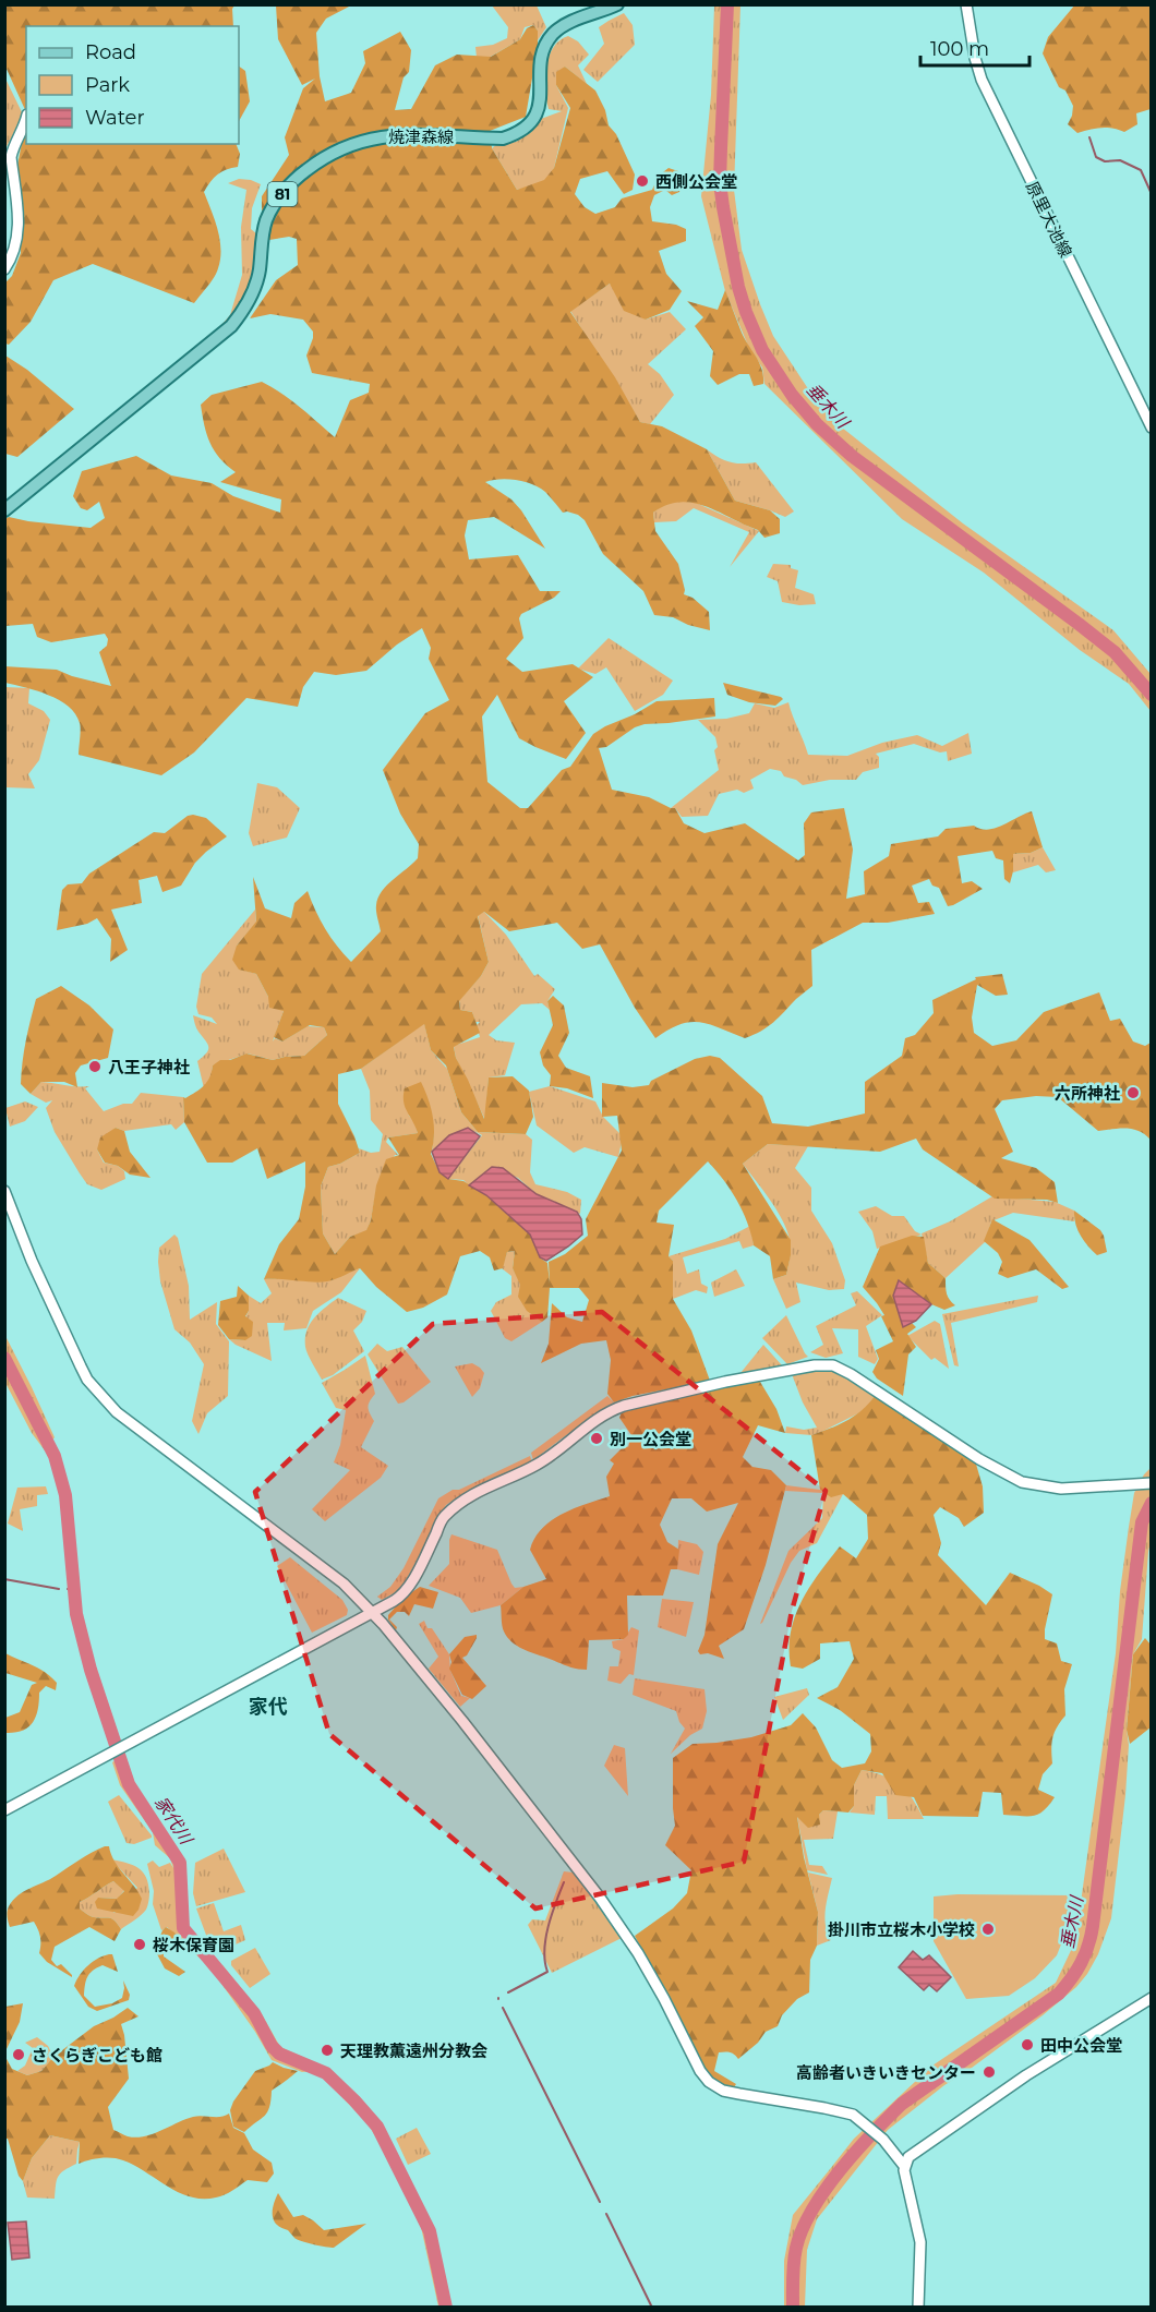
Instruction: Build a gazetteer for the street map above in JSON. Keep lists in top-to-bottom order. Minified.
{"streets":{"main road":["焼津森線","81"],"street":["原里大池線"]},"districts":["家代"],"water":["垂木川","家代川"],"places":["西側公会堂","八王子神社","六所神社","別一公会堂","掛川市立桜木小学校","桜木保育園","田中公会堂","天理教薫遠州分教会","さくらぎこども館","高齢者いきいきセンター"],"legend":["Road","Park","Water"],"scale_bar":"100 m"}
